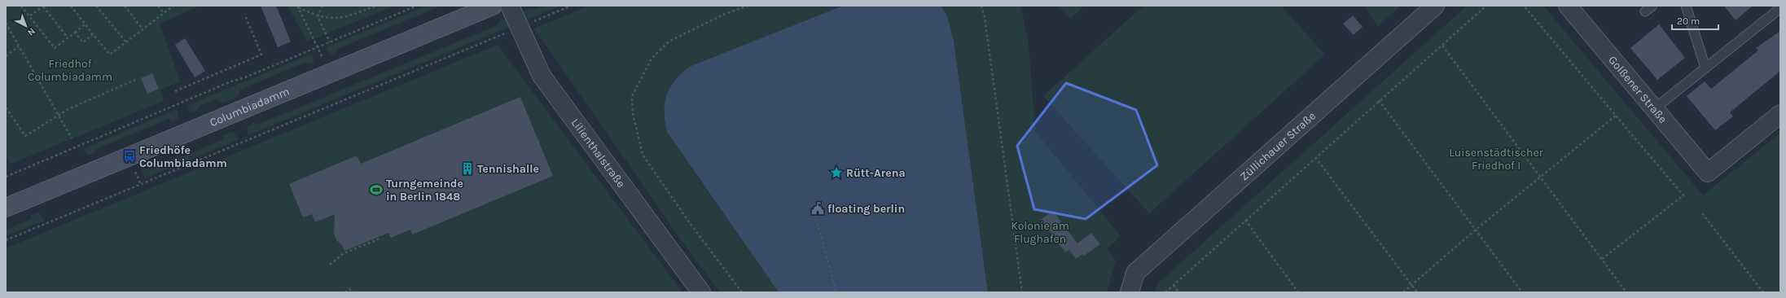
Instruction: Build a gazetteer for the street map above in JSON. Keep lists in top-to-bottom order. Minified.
{"streets":{"main road":["Columbiadamm"],"street":["Golßener Straße","Züllichauer Straße","Lilienthalstraße"]},"parks":["Friedhof Columbiadamm","Luisenstädtischer Friedhof I","Kolonie am Flughafen"],"places":{"bus stop":["Friedhöfe Columbiadamm"],"building":["Tennishalle"],"place":["Rütt-Arena"],"sports":["Turngemeinde in Berlin 1848"],"public building":["floating berlin"]},"scale_bar":"20 m","north":"bottom right"}
